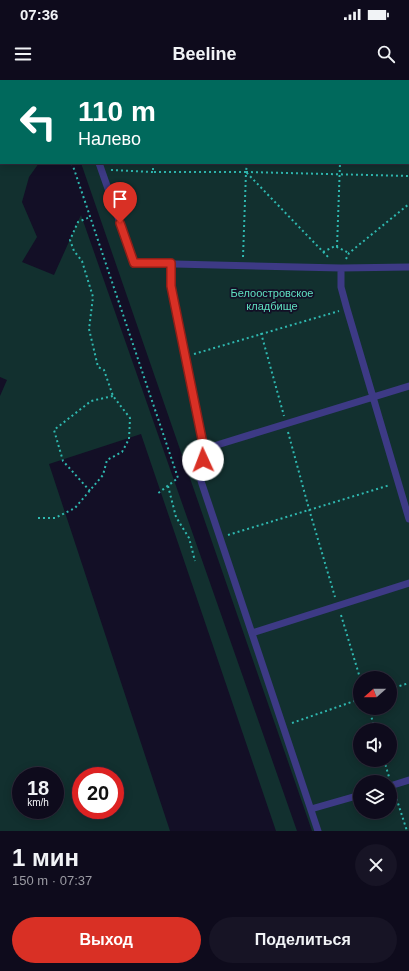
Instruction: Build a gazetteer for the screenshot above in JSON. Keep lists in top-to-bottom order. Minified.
{"parks":["Белоостровское кладбище"],"north":"left","page":{"status":"07:36","header":"Beeline","turn":["110 m","Налево"],"speed":"18 km/h","limit":"20","heading":["1 мин","150 m · 07:37"],"buttons":["Выход","Поделиться"]}}
